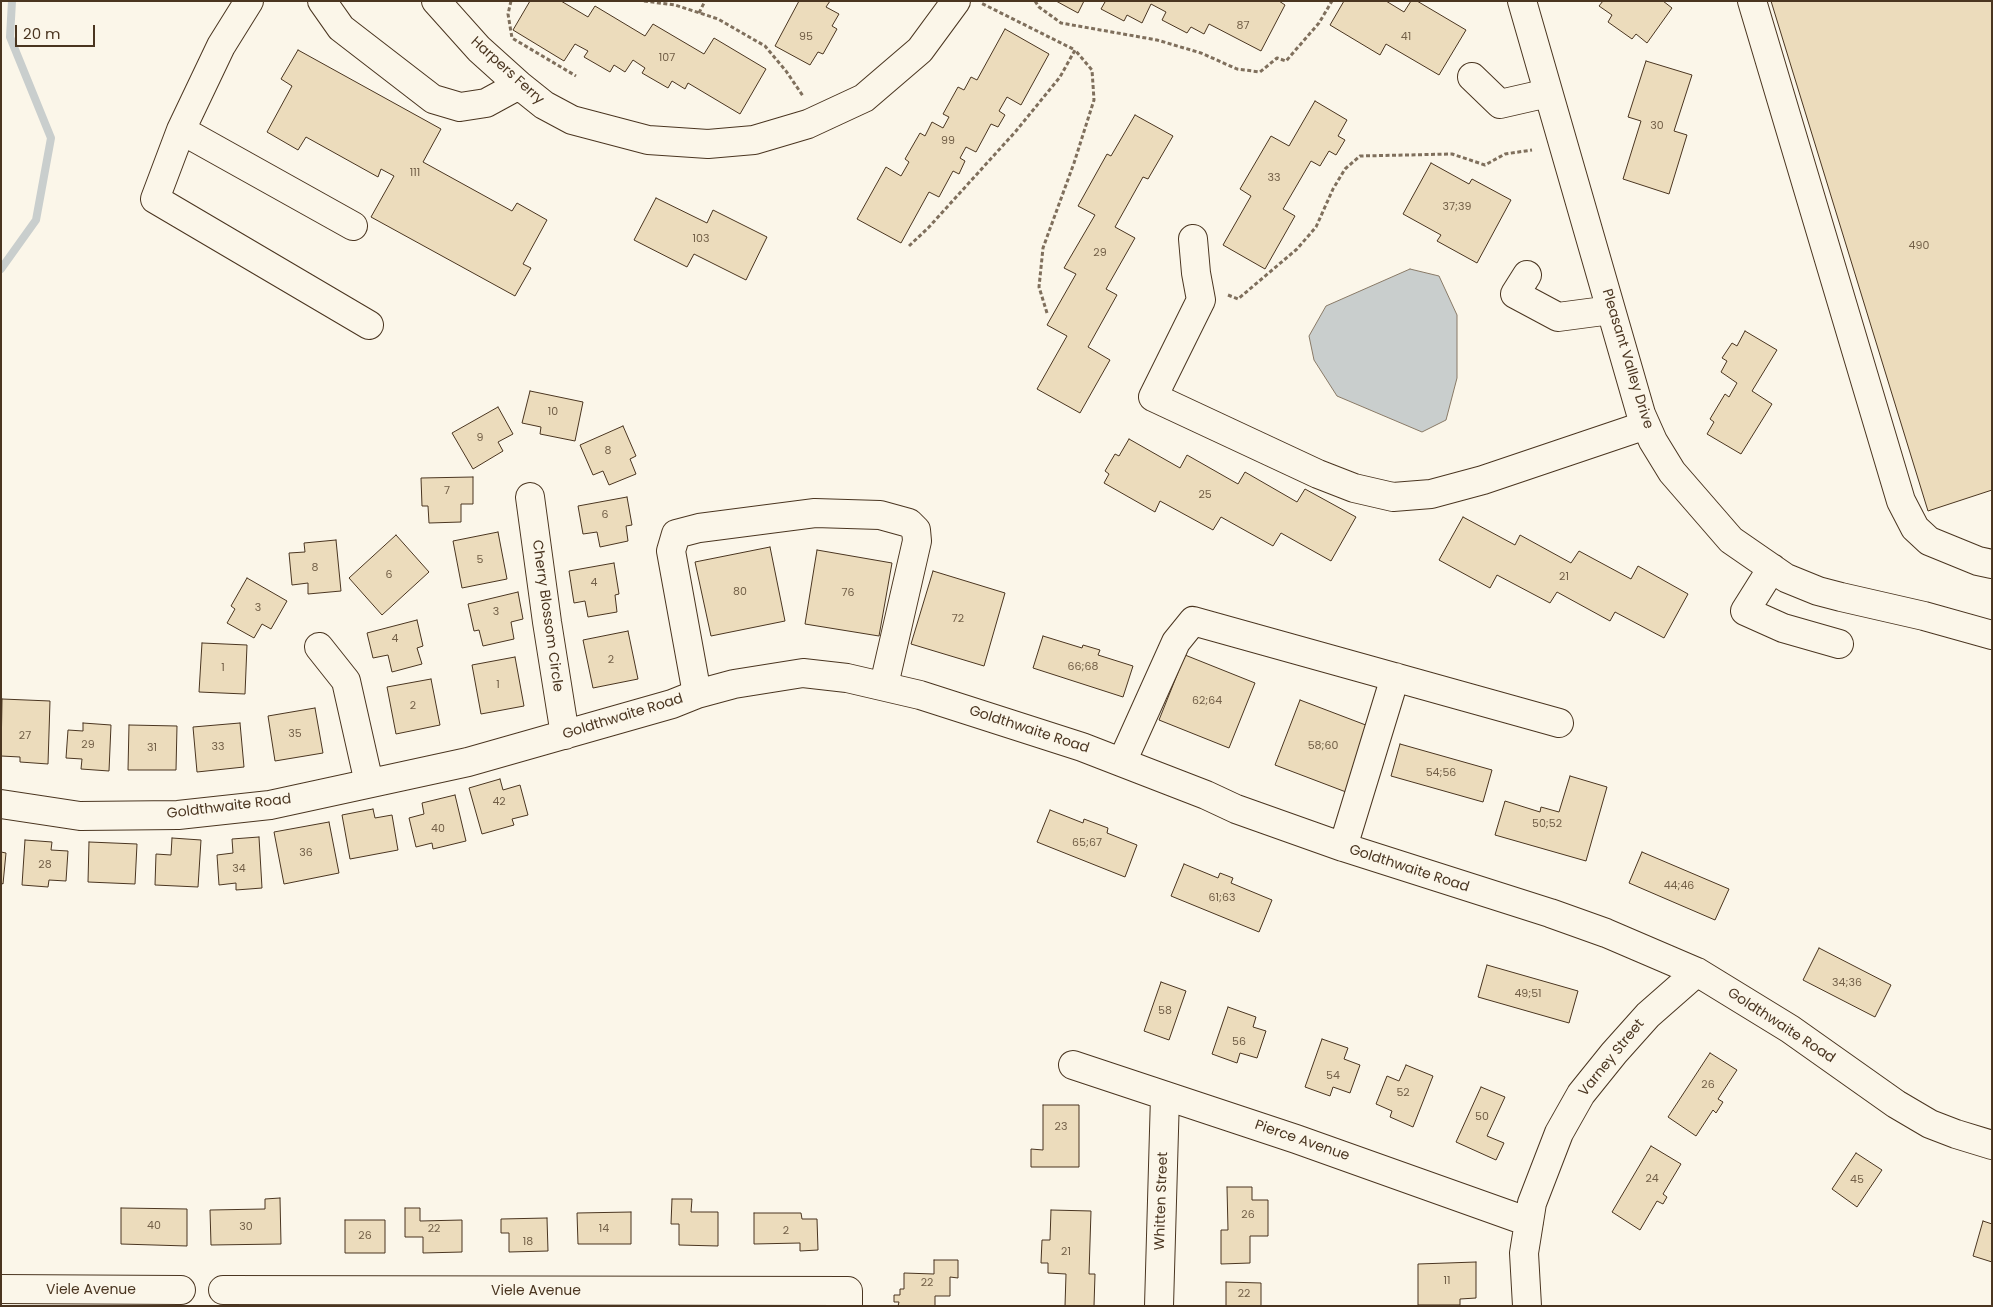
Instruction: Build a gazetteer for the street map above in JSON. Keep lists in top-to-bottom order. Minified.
{"streets":{"street":["Harpers Ferry","Pleasant Valley Drive","Cherry Blossom Circle","Goldthwaite Road","Varney Street","Pierce Avenue","Whitten Street","Viele Avenue"]},"crossings":[["Cherry Blossom Circle","Goldthwaite Road"],["Goldthwaite Road","Varney Street"],["Varney Street","Pierce Avenue"],["Pierce Avenue","Whitten Street"]],"house_numbers":["87","95","41","107","30","99","111","33","37;39","103","490","29","10","9","8","7","25","6","5","8","6","21","4","80","76","3","3","72","4","2","66;68","1","1","62;64","2","35","27","29","58;60","33","31","54;56","42","50;52","40","65;67","36","28","34","44;46","61;63","34;36","49;51","58","56","54","26","52","50","23","24","45","26","40","30","22","14","2","26","18","21","11","22","22"],"scale_bar":"20 m"}
